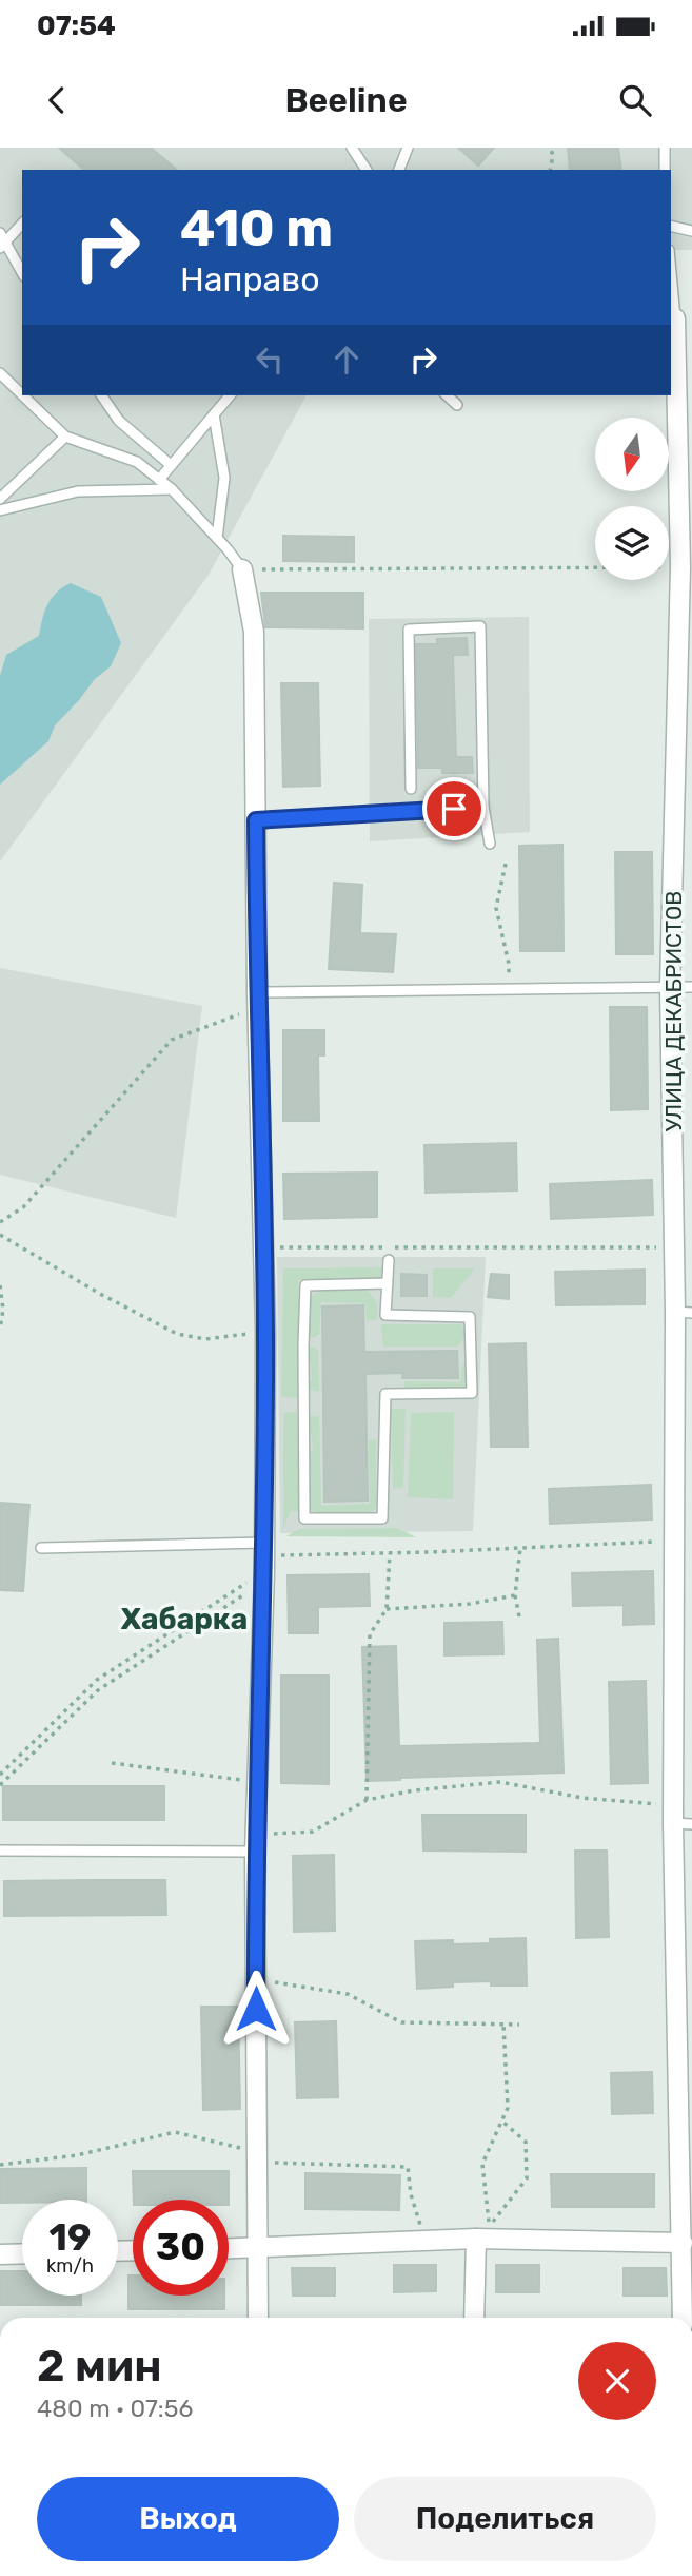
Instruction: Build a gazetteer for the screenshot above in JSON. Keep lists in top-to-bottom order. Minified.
{"streets":{"street":["УЛИЦА ДЕКАБРИСТОВ"]},"districts":["Хабарка"],"north":"bottom","page":{"status":"07:54","header":"Beeline","turn":["410 m","Направо"],"speed":"19 km/h","limit":"30","heading":["2 мин","480 m · 07:56"],"buttons":["Выход","Поделиться"]}}
